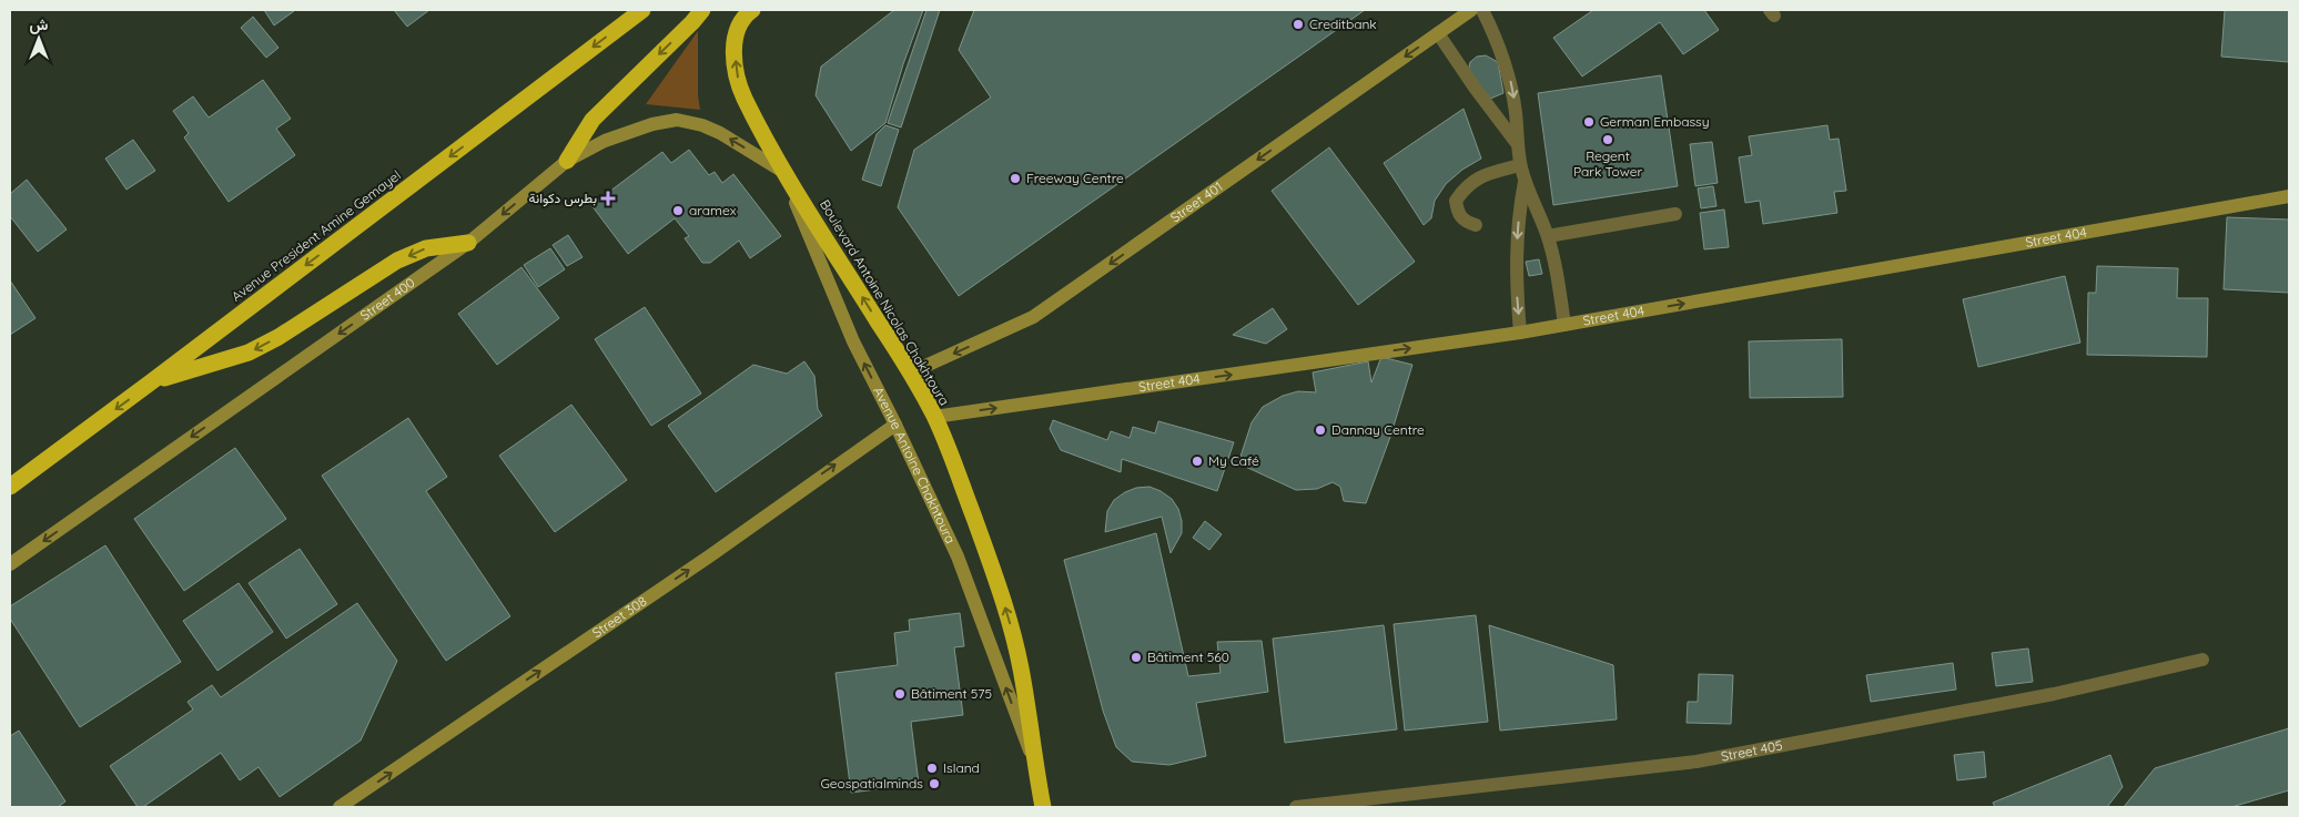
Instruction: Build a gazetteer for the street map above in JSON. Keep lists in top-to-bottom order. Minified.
{"streets":{"highway":["Avenue President Amine Gemayel","Boulevard Antoine Nicolas Chakhtoura"],"street":["Street 401","Street 404","Street 400","Avenue Antoine Chakhtoura","Street 308"],"lane":["Street 405"]},"crossings":[["Street 401","Boulevard Antoine Nicolas Chakhtoura"],["Street 404","Boulevard Antoine Nicolas Chakhtoura"],["Street 400","Boulevard Antoine Nicolas Chakhtoura"],["Street 400","Avenue Antoine Chakhtoura"],["Boulevard Antoine Nicolas Chakhtoura","Avenue Antoine Chakhtoura"],["Avenue Antoine Chakhtoura","Street 308"]],"one_way":["Street 401","Street 404","Street 400","Boulevard Antoine Nicolas Chakhtoura","Avenue Antoine Chakhtoura","Street 308"],"places":{"other":["Creditbank","German Embassy","Regent Park Tower","Freeway Centre","aramex","Dannay Centre","My Café","Bâtiment 560","Bâtiment 575","Island","Geospatialminds"],"health":["بطرس دكوانة"]},"north":"top"}
